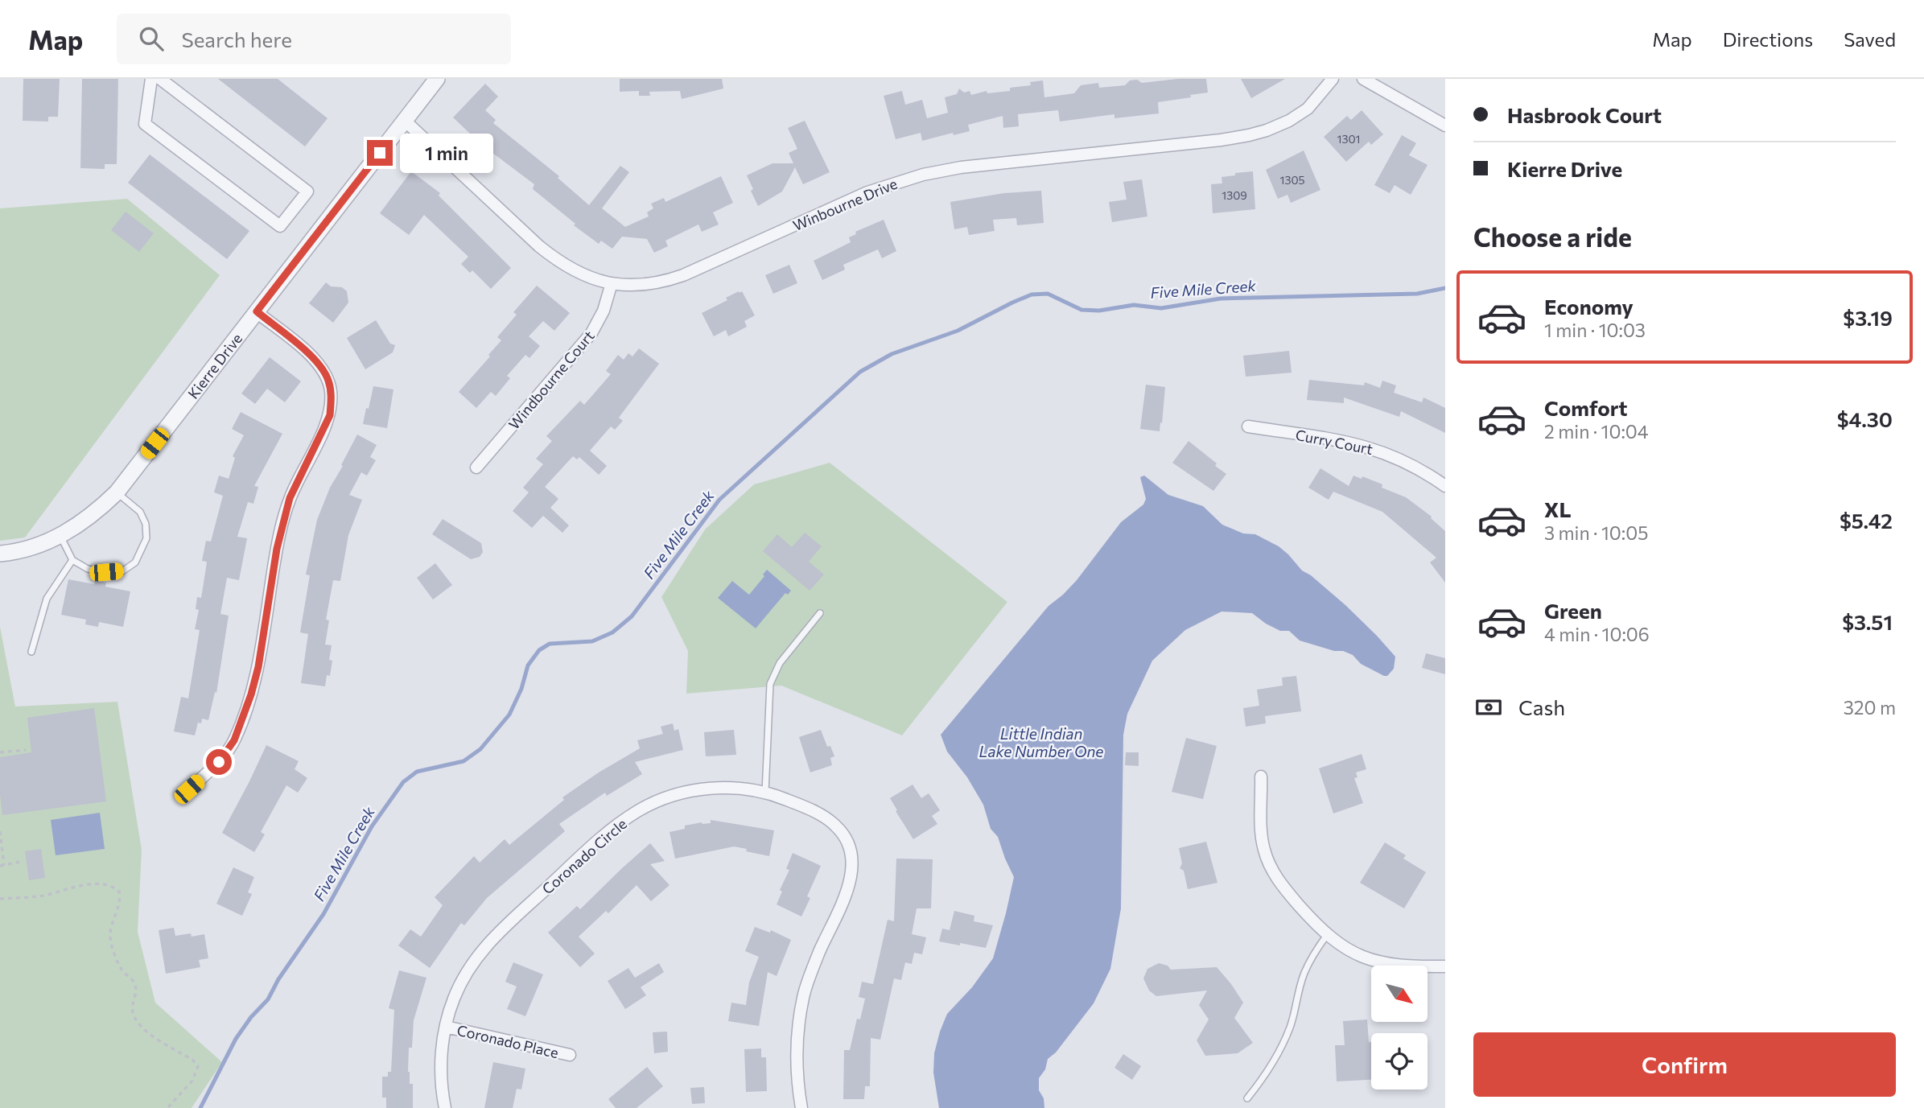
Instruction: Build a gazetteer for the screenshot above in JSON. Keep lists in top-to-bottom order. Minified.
{"streets":{"street":["Winbourne Drive","Kierre Drive","Windbourne Court","Curry Court","Coronado Circle","Coronado Place"]},"crossings":[["Winbourne Drive","Kierre Drive"],["Winbourne Drive","Windbourne Court"],["Coronado Circle","Coronado Place"]],"water":["Five Mile Creek","Little Indian Lake Number One"],"house_numbers":["1301","1305","1309"],"north":"bottom right","page":{"header":"Map","search":"Search here","nav":["Map","Directions","Saved"],"banner":["Hasbrook Court","Kierre Drive"],"bubble":"1 min","heading":"Choose a ride","list":[{"name":"Economy","note":"1 min · 10:03","value":"$3.19"},{"name":"Comfort","note":"2 min · 10:04","value":"$4.30"},{"name":"XL","note":"3 min · 10:05","value":"$5.42"},{"name":"Green","note":"4 min · 10:06","value":"$3.51"}],"pay":["Cash","320 m"],"buttons":"Confirm"}}
